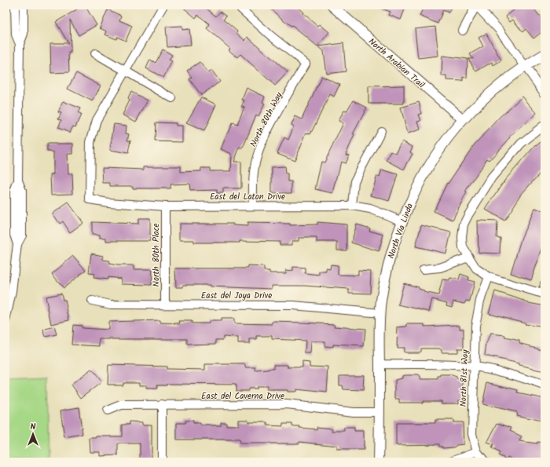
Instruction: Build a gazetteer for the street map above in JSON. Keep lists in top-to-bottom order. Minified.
{"streets":{"street":["North Arabian Trail","North 80th Way","East del Laton Drive","North Via Linda","North 80th Place","East del Joya Drive","North 81st Way","East del Caverna Drive"]},"crossings":[["North Arabian Trail","North Via Linda"],["North 80th Way","East del Laton Drive"],["East del Laton Drive","North Via Linda"],["East del Laton Drive","North 80th Place"],["North Via Linda","East del Joya Drive"],["North Via Linda","East del Caverna Drive"],["North 80th Place","East del Joya Drive"]],"north":"top"}
